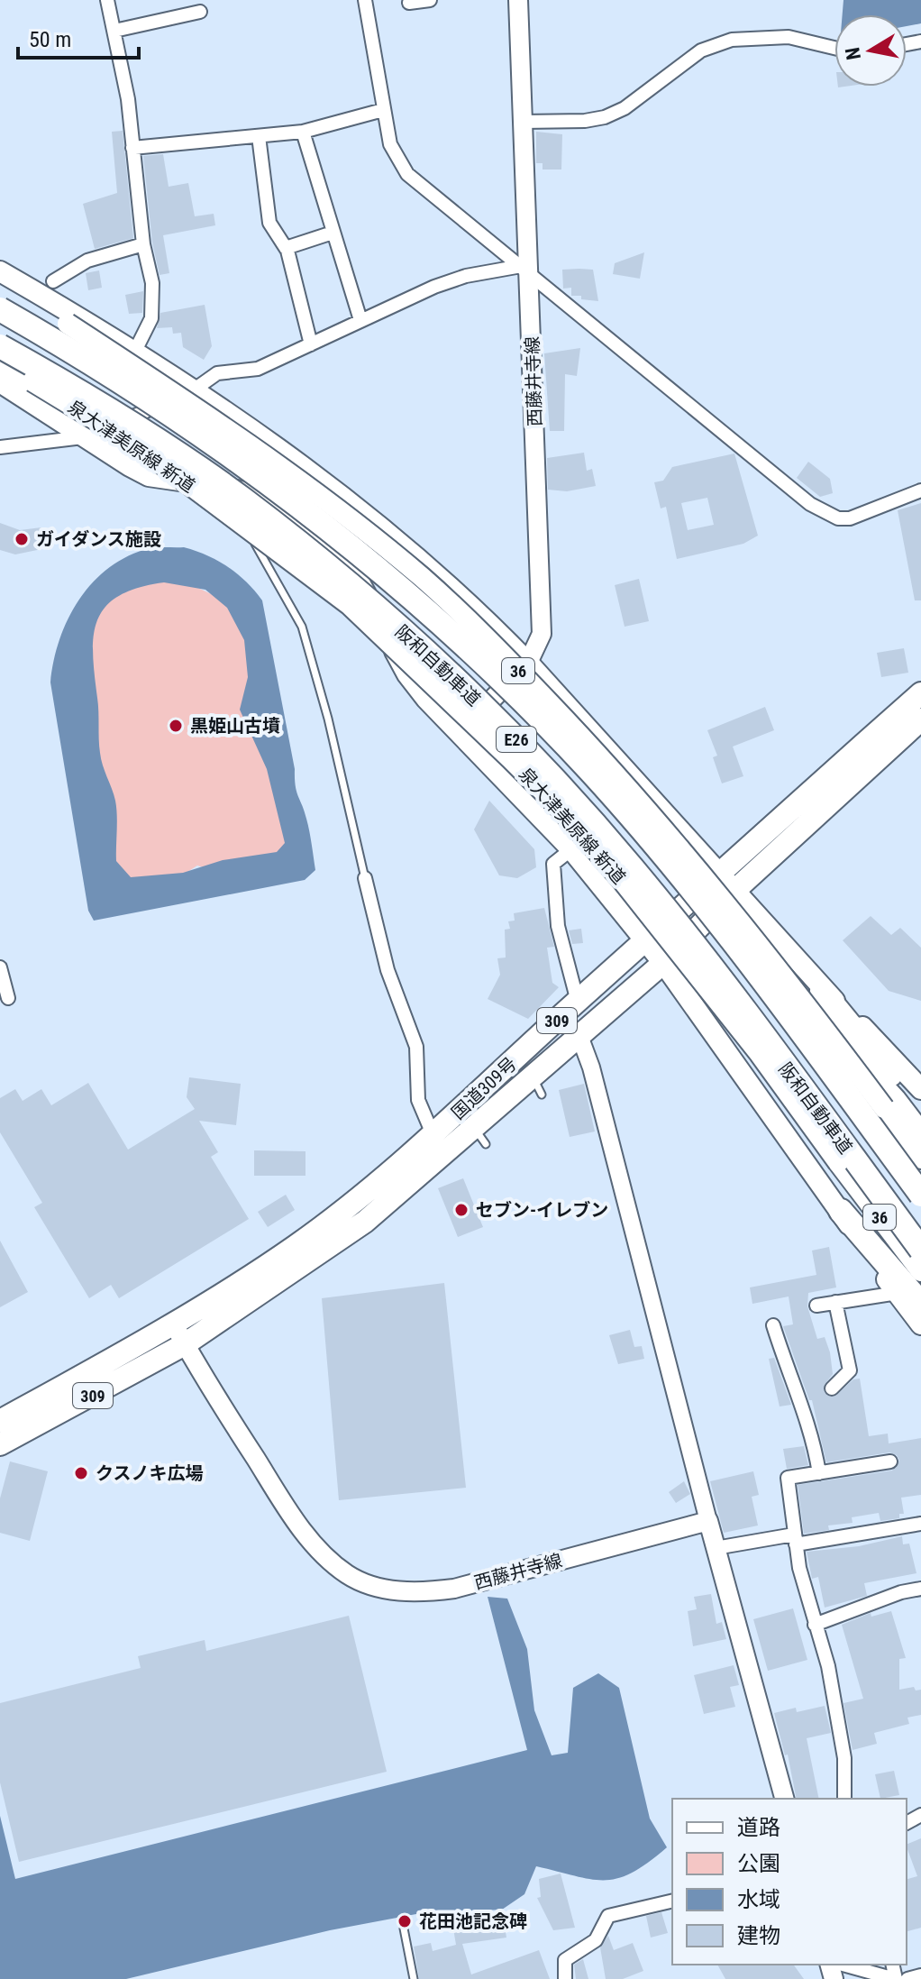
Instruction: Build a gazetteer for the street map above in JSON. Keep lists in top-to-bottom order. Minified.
{"streets":{"highway":["阪和自動車道","E26","309","国道309号"],"main road":["西藤井寺線","泉大津美原線 新道","36"]},"crossings":[["西藤井寺線","36"],["西藤井寺線","国道309号"],["36","国道309号"]],"places":["ガイダンス施設","黒姫山古墳","セブン-イレブン","クスノキ広場","花田池記念碑"],"legend":["道路","公園","水域","建物"],"scale_bar":"50 m","north":"left"}
